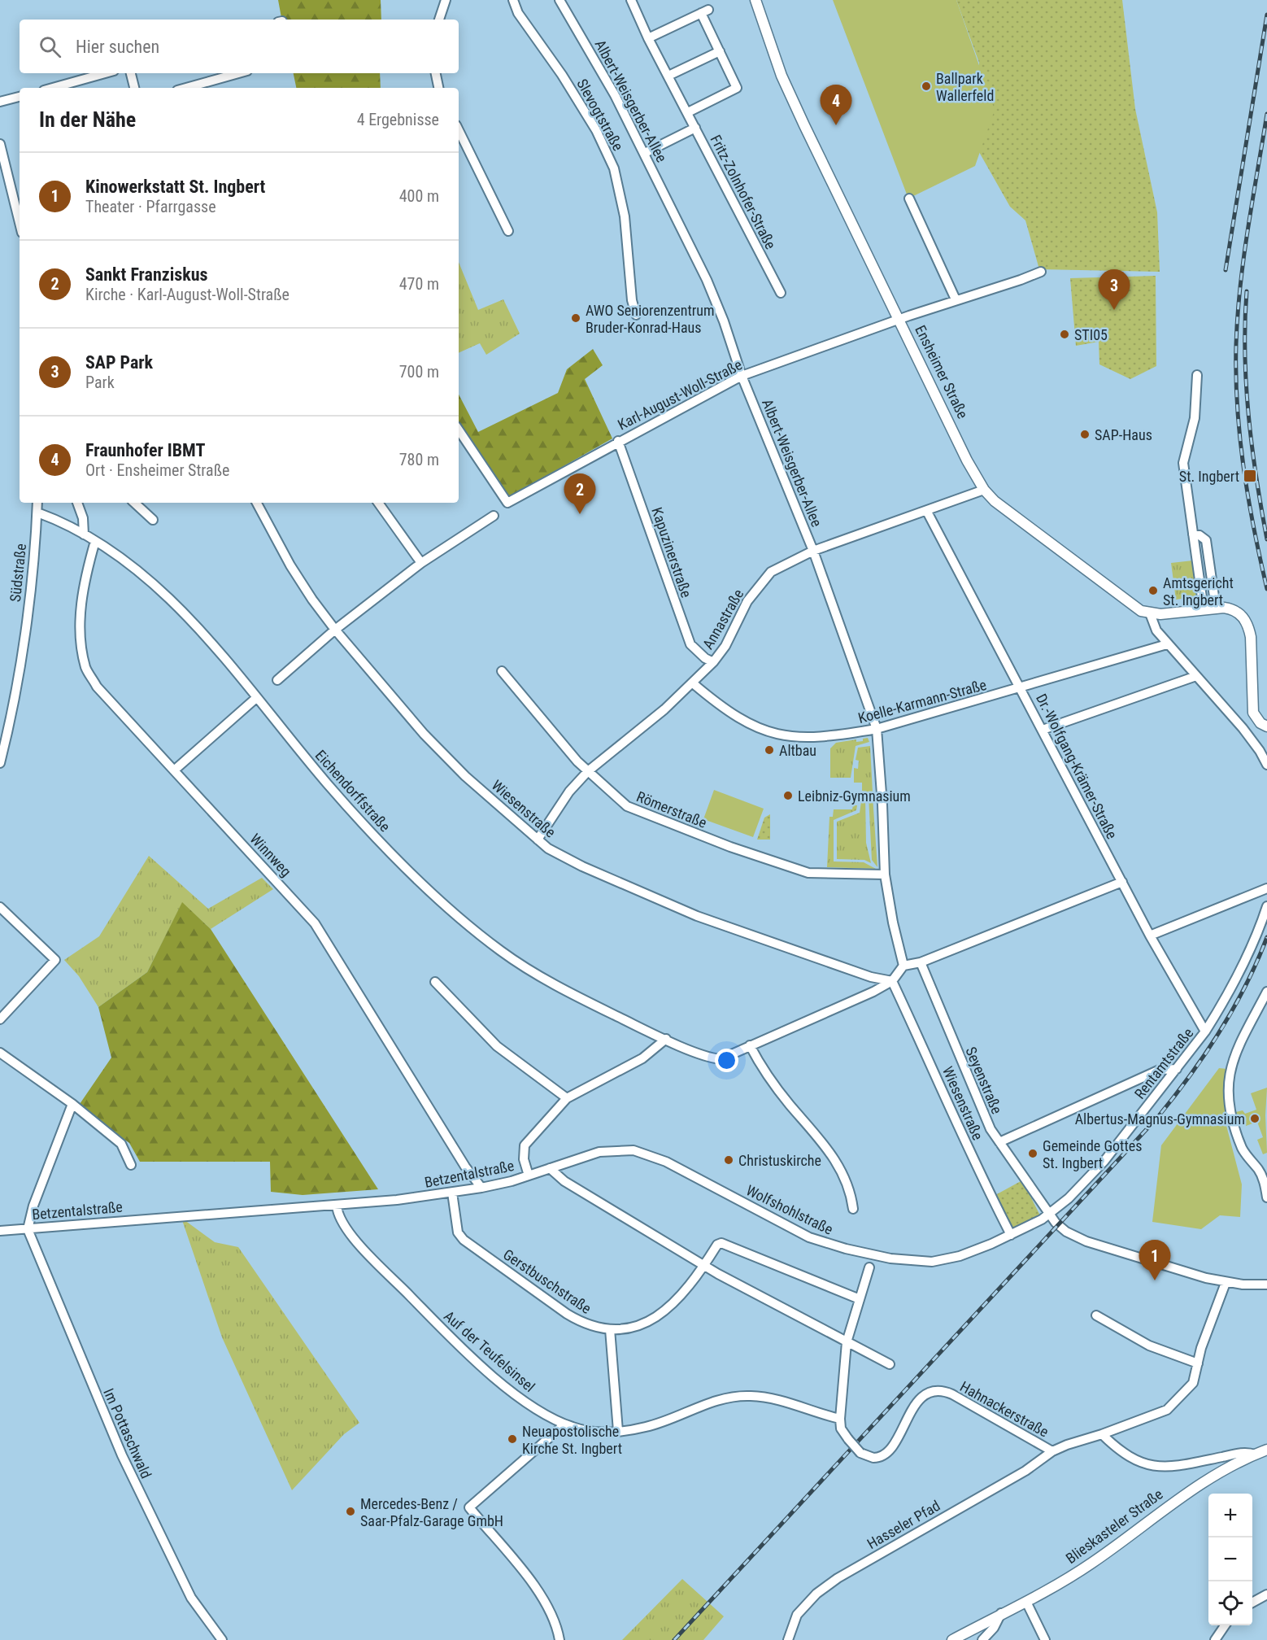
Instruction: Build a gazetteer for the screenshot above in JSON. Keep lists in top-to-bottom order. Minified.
{"streets":{"main road":["Ensheimer Straße","Blieskasteler Straße"],"street":["Albert-Weisgerber-Allee","Slevogtstraße","Fritz-Zolnhofer-Straße","Karl-August-Woll-Straße","Kapuzinerstraße","Südstraße","Annastraße","Koelle-Karmann-Straße","Dr.-Wolfgang-Krämer-Straße","Eichendorffstraße","Wiesenstraße","Römerstraße","Winnweg","Rentamtstraße","Seyenstraße","Betzentalstraße","Wolfshohlstraße","Gerstbuschstraße","Auf der Teufelsinsel","Hahnackerstraße","Im Pottaschwald","Hasseler Pfad"]},"crossings":[["Albert-Weisgerber-Allee","Fritz-Zolnhofer-Straße"],["Albert-Weisgerber-Allee","Karl-August-Woll-Straße"],["Albert-Weisgerber-Allee","Annastraße"],["Albert-Weisgerber-Allee","Koelle-Karmann-Straße"],["Albert-Weisgerber-Allee","Römerstraße"],["Ensheimer Straße","Karl-August-Woll-Straße"],["Ensheimer Straße","Annastraße"],["Karl-August-Woll-Straße","Kapuzinerstraße"],["Kapuzinerstraße","Annastraße"],["Südstraße","Eichendorffstraße"],["Annastraße","Koelle-Karmann-Straße"],["Annastraße","Dr.-Wolfgang-Krämer-Straße"],["Annastraße","Wiesenstraße"],["Annastraße","Römerstraße"],["Koelle-Karmann-Straße","Dr.-Wolfgang-Krämer-Straße"],["Dr.-Wolfgang-Krämer-Straße","Rentamtstraße"],["Eichendorffstraße","Wiesenstraße"],["Eichendorffstraße","Winnweg"],["Wiesenstraße","Wolfshohlstraße"],["Winnweg","Betzentalstraße"],["Rentamtstraße","Seyenstraße"],["Rentamtstraße","Wolfshohlstraße"],["Seyenstraße","Wolfshohlstraße"],["Seyenstraße","Hahnackerstraße"],["Betzentalstraße","Wolfshohlstraße"],["Betzentalstraße","Gerstbuschstraße"],["Betzentalstraße","Auf der Teufelsinsel"],["Betzentalstraße","Im Pottaschwald"],["Auf der Teufelsinsel","Hahnackerstraße"],["Hahnackerstraße","Hasseler Pfad"]],"places":{"other":["Ballpark Wallerfeld","AWO Seniorenzentrum Bruder-Konrad-Haus","STI05","SAP-Haus","Amtsgericht St. Ingbert","Altbau","Leibniz-Gymnasium","Albertus-Magnus-Gymnasium","Gemeinde Gottes St. Ingbert","Christuskirche","Neuapostolische Kirche St. Ingbert","Mercedes-Benz / Saar-Pfalz-Garage GmbH"],"transit":["St. Ingbert"]},"page":{"search":"Hier suchen","pins":["4","3","2","1"],"heading":["In der Nähe","4 Ergebnisse"],"list":[{"mark":"1","name":"Kinowerkstatt St. Ingbert","note":"Theater · Pfarrgasse","value":"400 m"},{"mark":"2","name":"Sankt Franziskus","note":"Kirche · Karl-August-Woll-Straße","value":"470 m"},{"mark":"3","name":"SAP Park","note":"Park","value":"700 m"},{"mark":"4","name":"Fraunhofer IBMT","note":"Ort · Ensheimer Straße","value":"780 m"}],"map_buttons":["+","−"]}}
